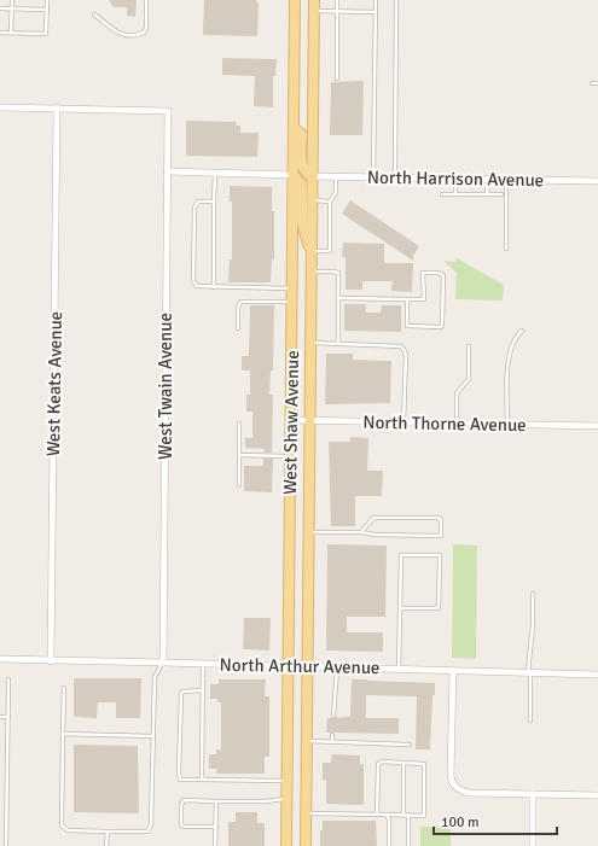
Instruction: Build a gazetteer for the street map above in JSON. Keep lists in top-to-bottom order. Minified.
{"streets":{"main road":["West Shaw Avenue"],"street":["North Harrison Avenue","West Keats Avenue","West Twain Avenue","North Thorne Avenue","North Arthur Avenue"]},"crossings":[["North Harrison Avenue","West Shaw Avenue"],["West Keats Avenue","West Twain Avenue"],["West Keats Avenue","North Arthur Avenue"],["West Twain Avenue","North Arthur Avenue"],["West Shaw Avenue","North Thorne Avenue"],["West Shaw Avenue","North Arthur Avenue"]],"scale_bar":"100 m"}
